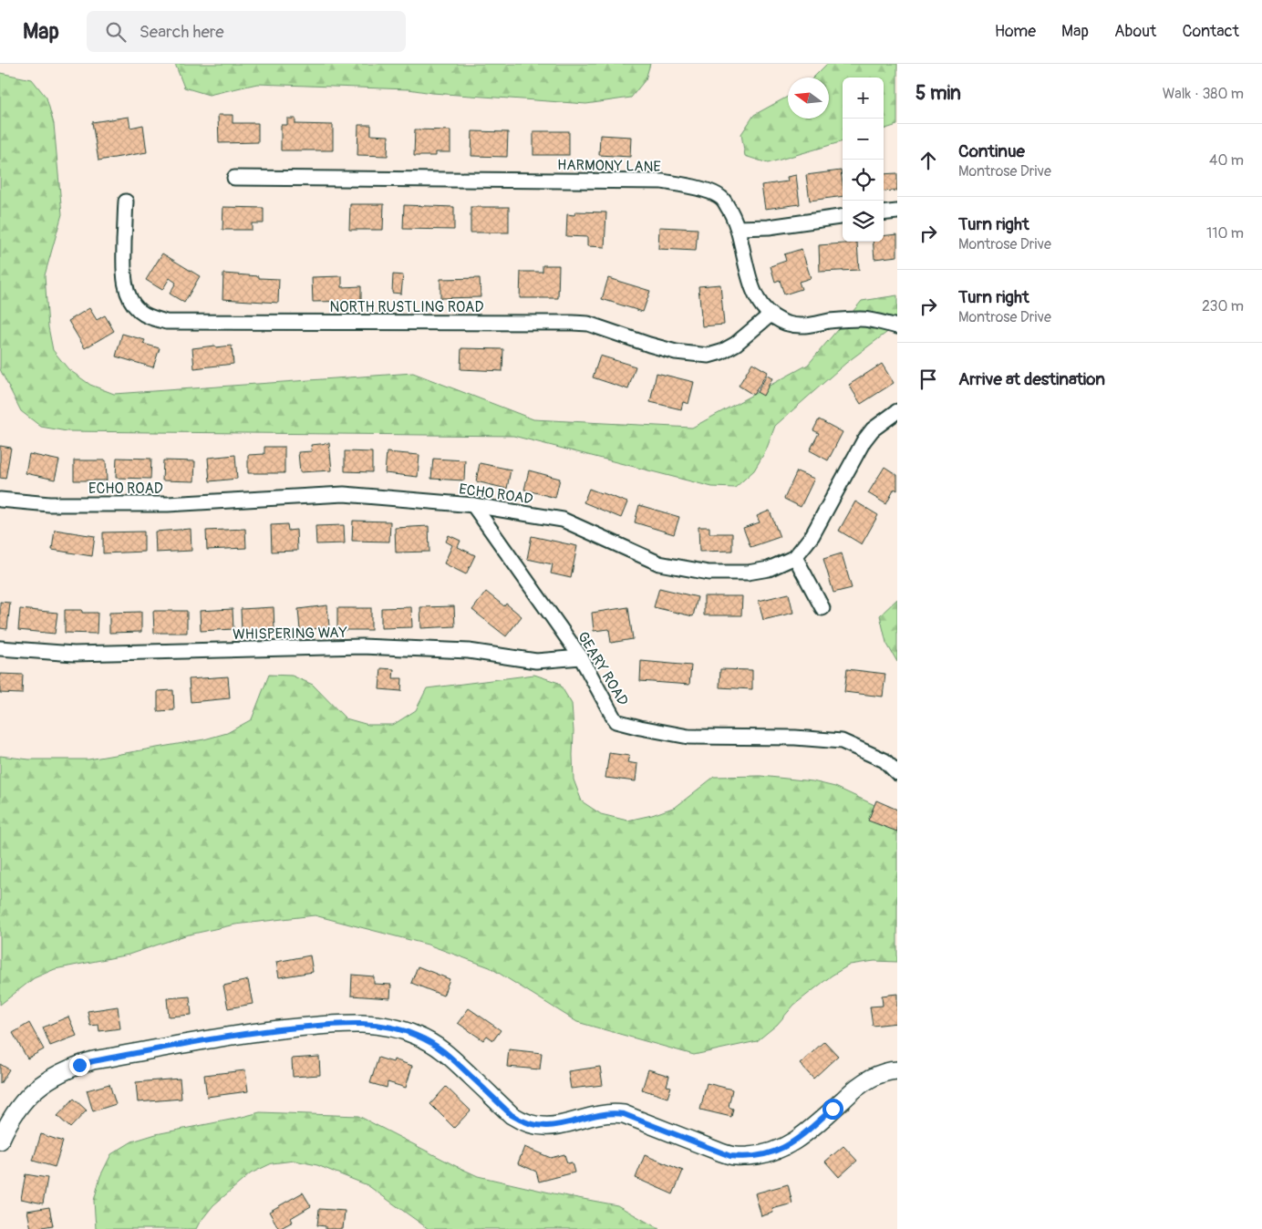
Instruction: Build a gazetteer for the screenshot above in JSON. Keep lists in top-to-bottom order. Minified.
{"streets":{"street":["HARMONY LANE","NORTH RUSTLING ROAD","ECHO ROAD","WHISPERING WAY","GEARY ROAD"]},"crossings":[["HARMONY LANE","NORTH RUSTLING ROAD"],["ECHO ROAD","GEARY ROAD"],["WHISPERING WAY","GEARY ROAD"]],"north":"left","page":{"header":"Map","search":"Search here","nav":["Home","Map","About","Contact"],"heading":["5 min","Walk · 380 m"],"map_buttons":["+","−"],"list":[["Continue","Montrose Drive","40 m"],["Turn right","Montrose Drive","110 m"],["Turn right","Montrose Drive","230 m"],"Arrive at destination"]}}
